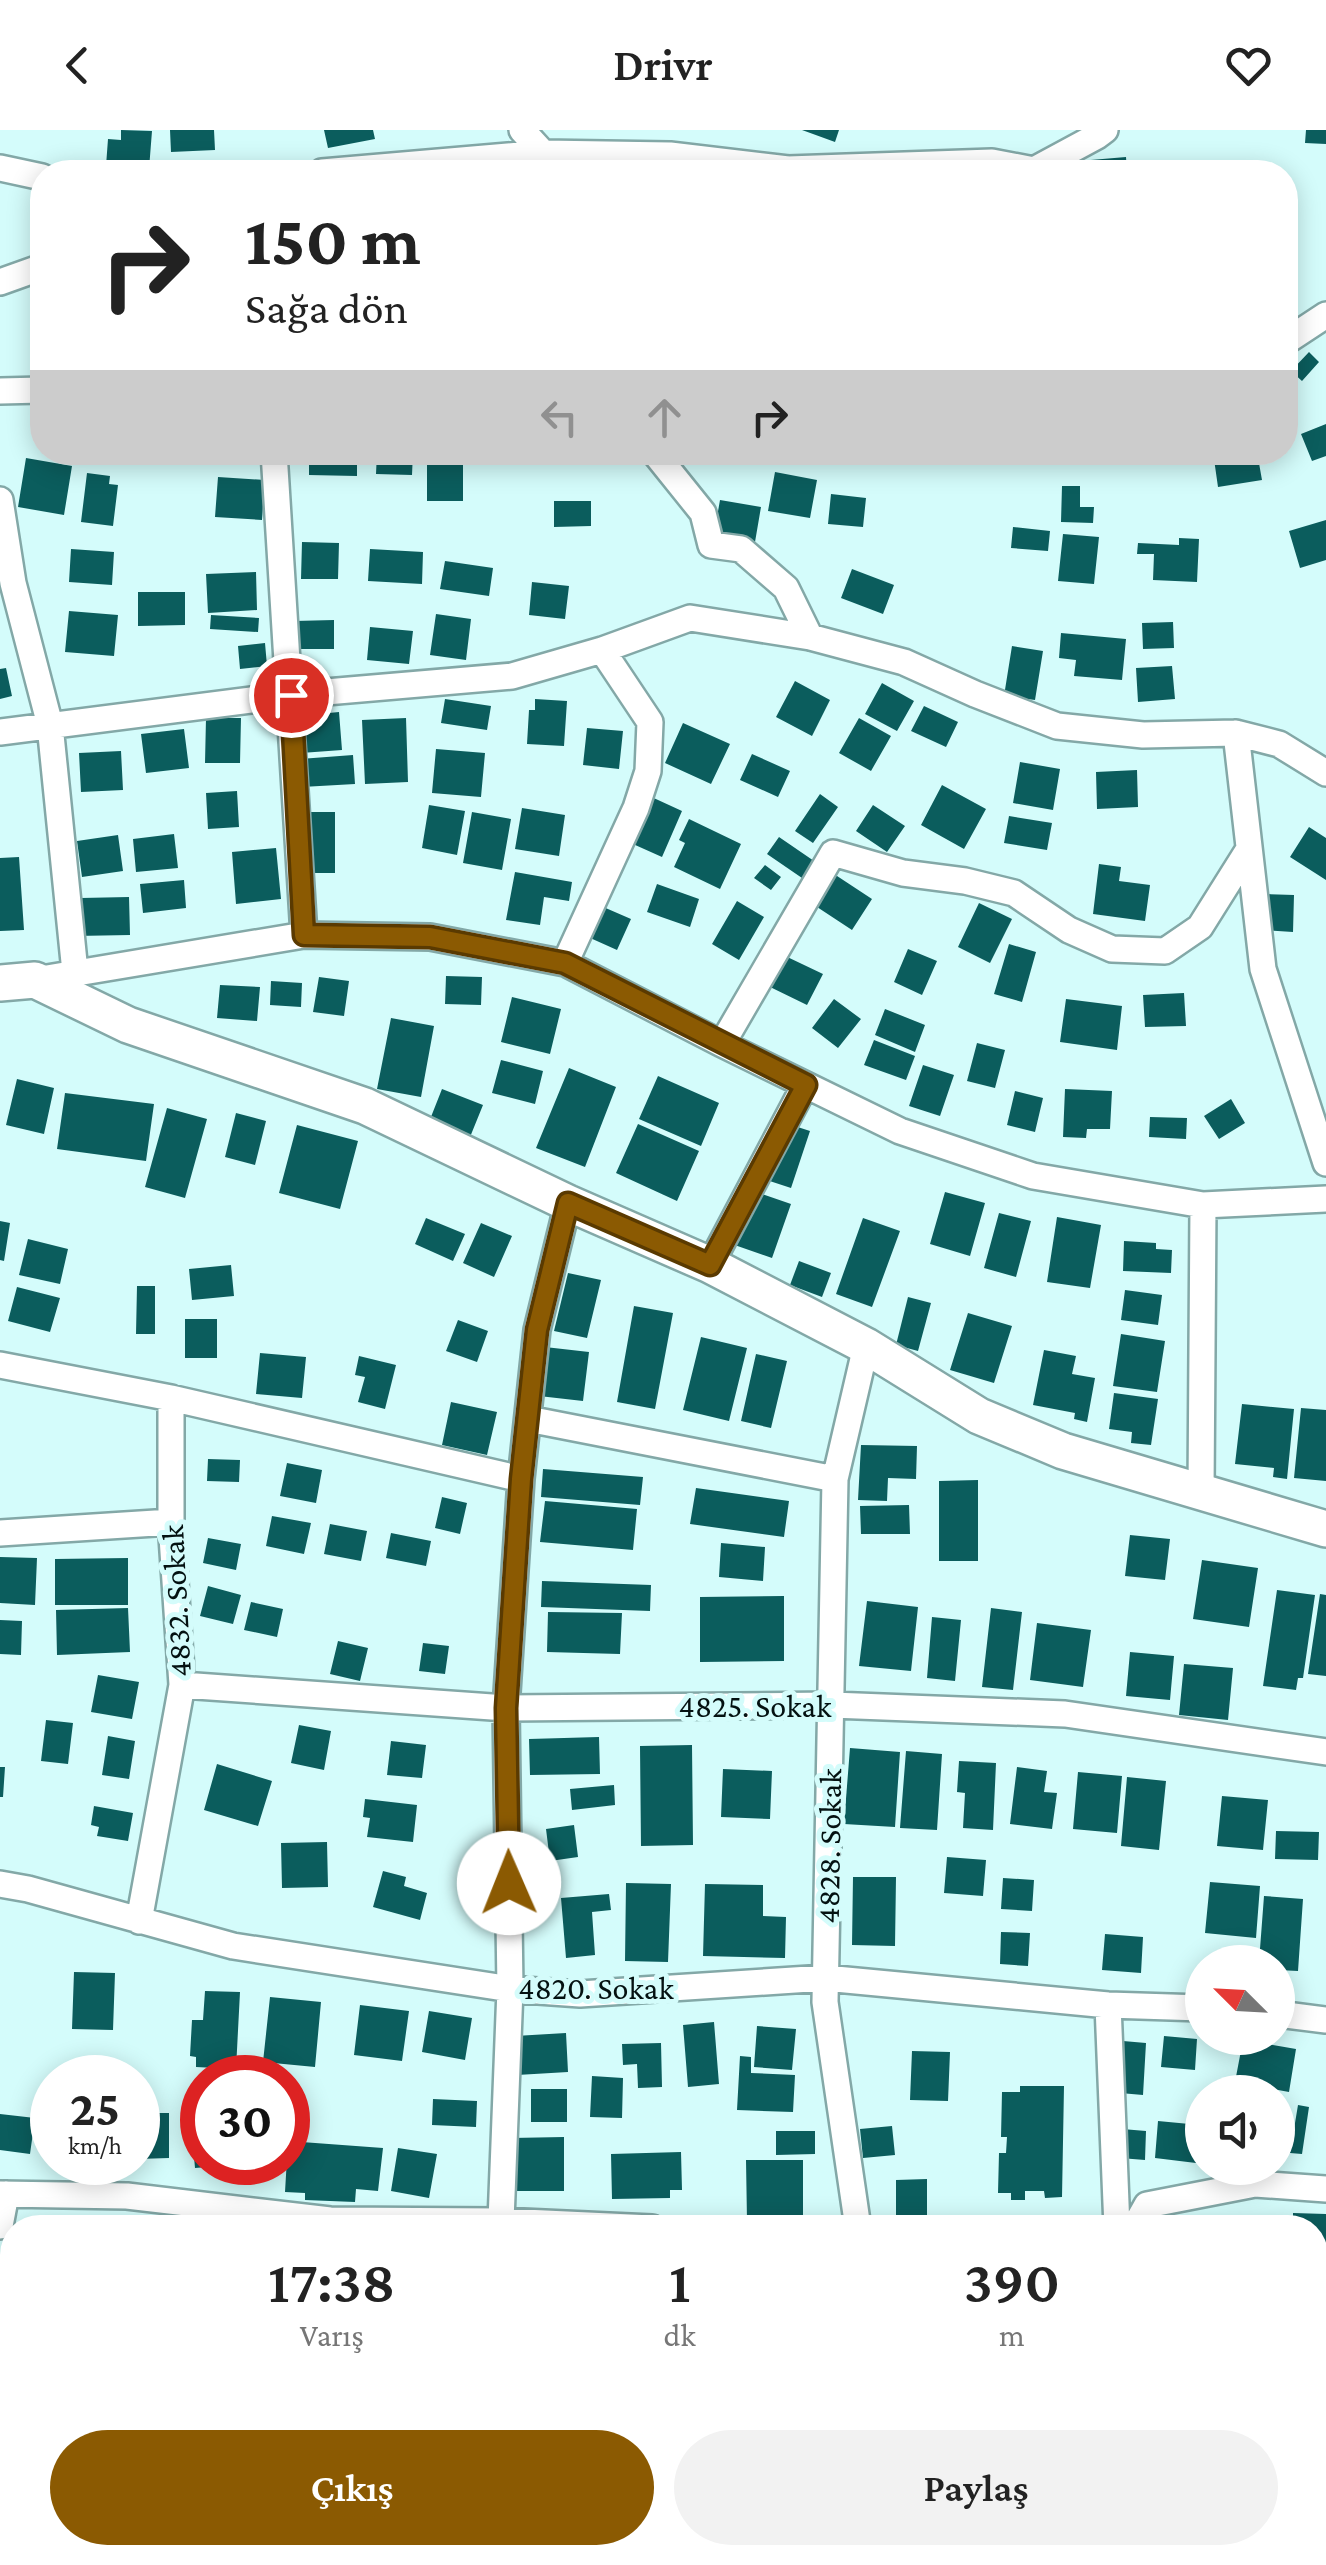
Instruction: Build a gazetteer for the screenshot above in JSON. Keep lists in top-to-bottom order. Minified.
{"streets":{"street":["4832. Sokak","4825. Sokak","4828. Sokak","4820. Sokak"]},"crossings":[["4832. Sokak","4825. Sokak"],["4832. Sokak","4820. Sokak"],["4825. Sokak","4828. Sokak"],["4828. Sokak","4820. Sokak"]],"north":"top left","page":{"header":"Drivr","turn":["150 m","Sağa dön"],"speed":"25 km/h","limit":"30","eta":["17:38","Varış","1","dk","390","m"],"buttons":["Çıkış","Paylaş"]}}
